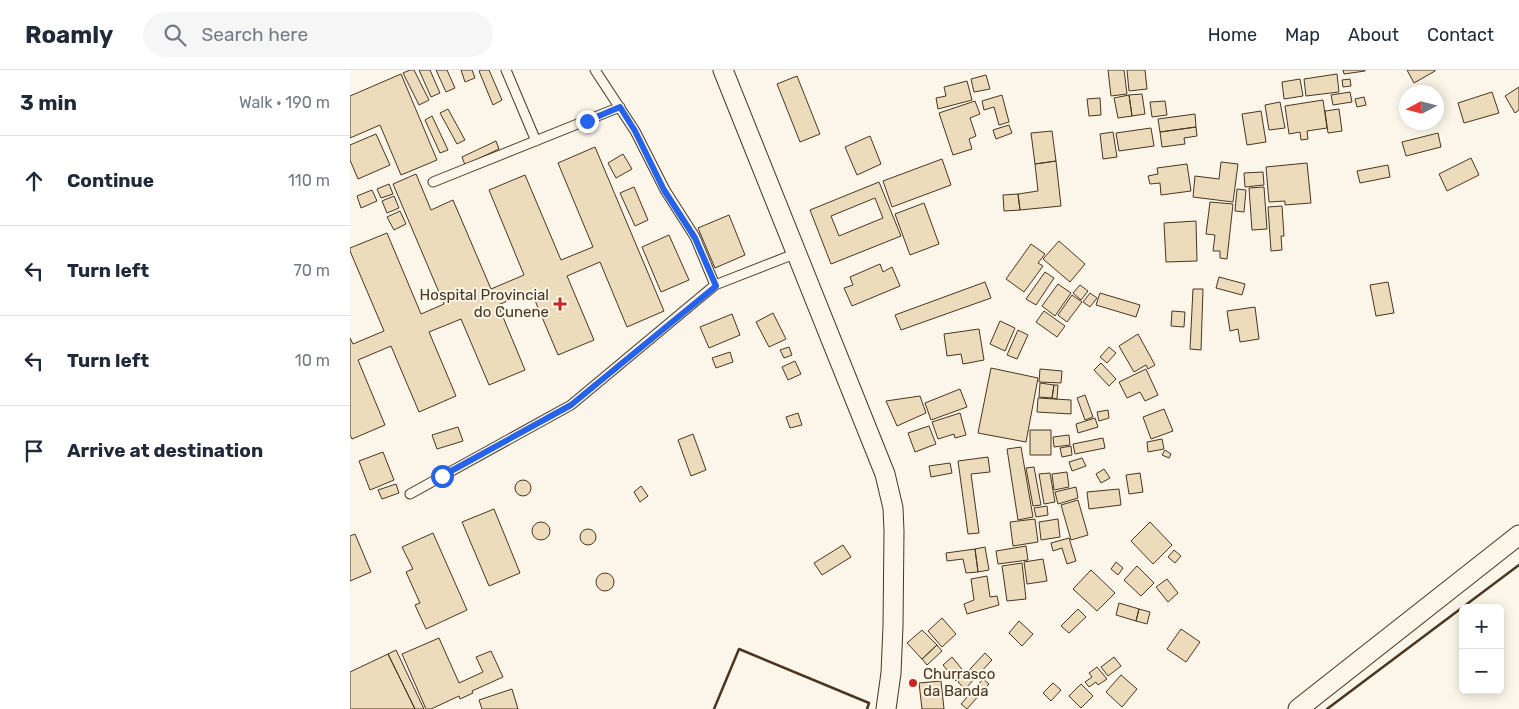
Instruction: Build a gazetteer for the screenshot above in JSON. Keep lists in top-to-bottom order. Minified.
{"places":{"health":["Hospital Provincial do Cunene"],"other":["Churrasco da Banda"]},"north":"left","page":{"header":"Roamly","search":"Search here","nav":["Home","Map","About","Contact"],"heading":["3 min","Walk · 190 m"],"list":[["Continue","110 m"],["Turn left","70 m"],["Turn left","10 m"],"Arrive at destination"],"map_buttons":["+","−"]}}
